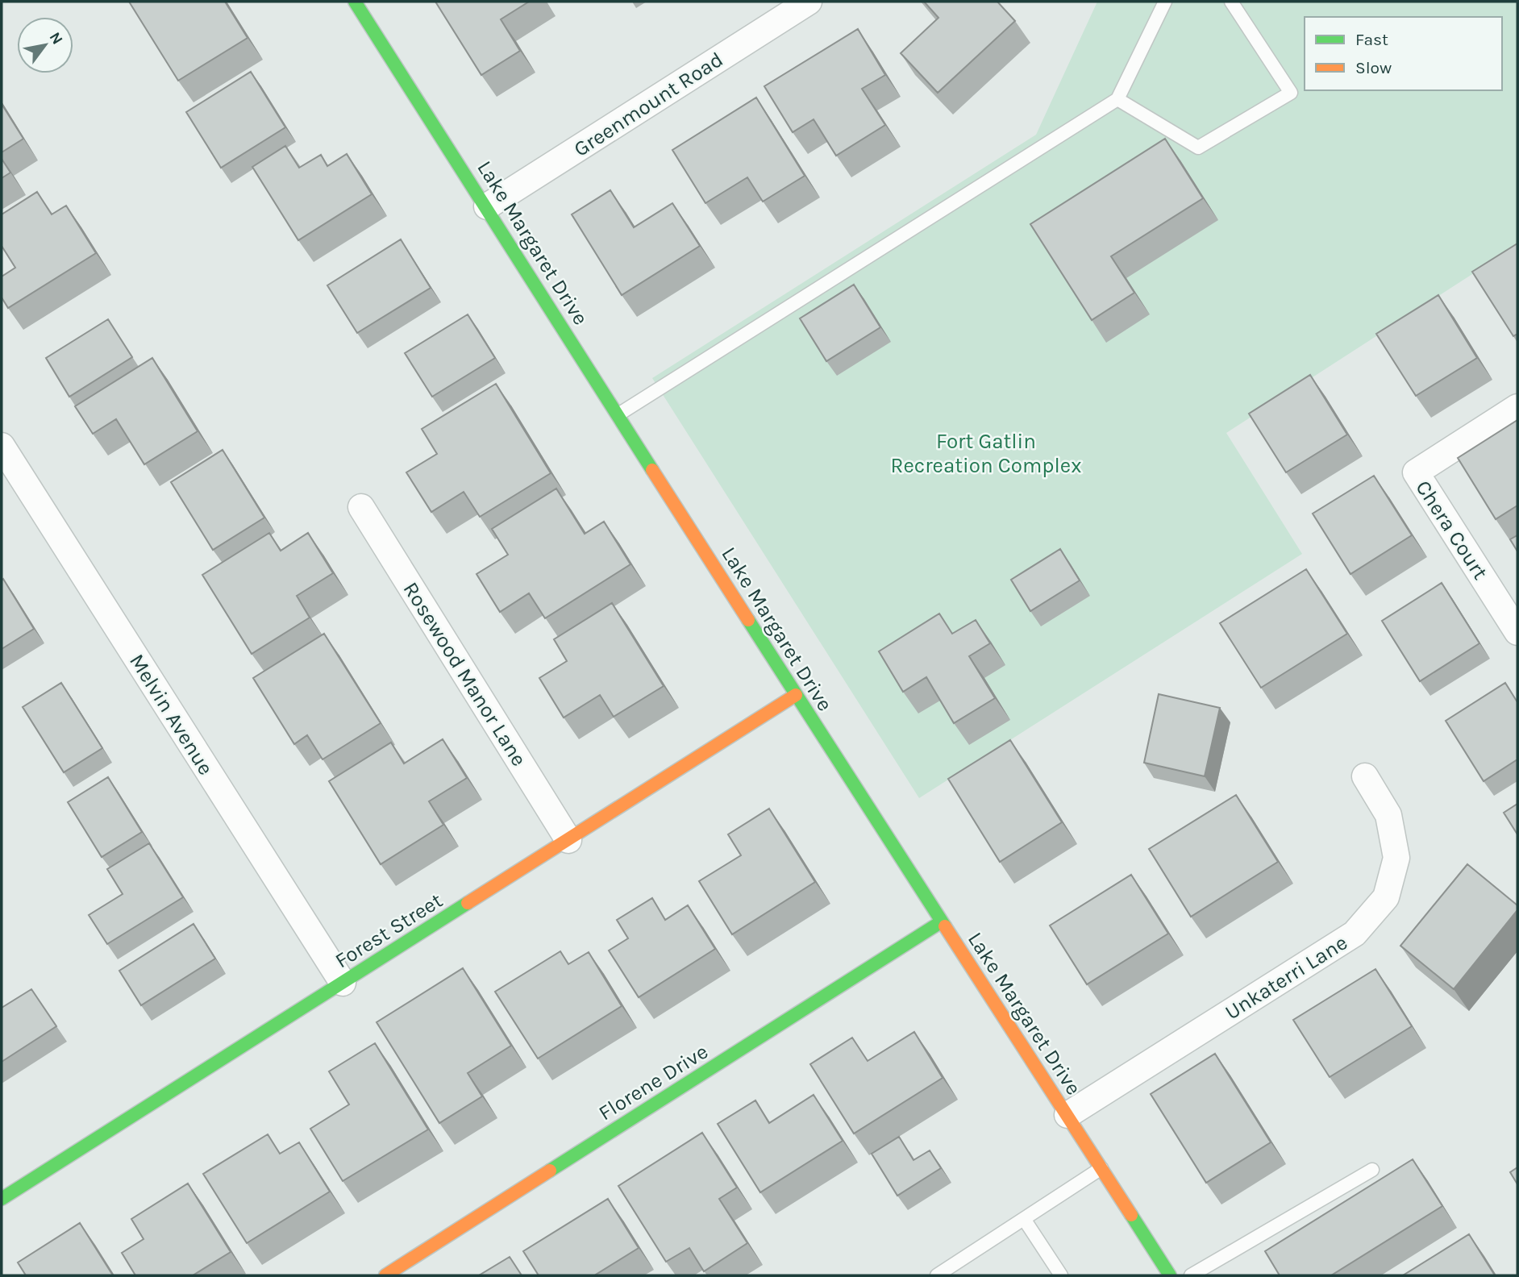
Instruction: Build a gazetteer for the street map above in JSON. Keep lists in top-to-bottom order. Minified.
{"streets":{"street":["Greenmount Road","Lake Margaret Drive","Chera Court","Rosewood Manor Lane","Melvin Avenue","Forest Street","Unkaterri Lane","Florene Drive"]},"crossings":[["Greenmount Road","Lake Margaret Drive"],["Lake Margaret Drive","Forest Street"],["Lake Margaret Drive","Unkaterri Lane"],["Lake Margaret Drive","Florene Drive"],["Rosewood Manor Lane","Forest Street"],["Melvin Avenue","Forest Street"]],"parks":["Fort Gatlin Recreation Complex"],"legend":["Fast","Slow"],"north":"top right"}
